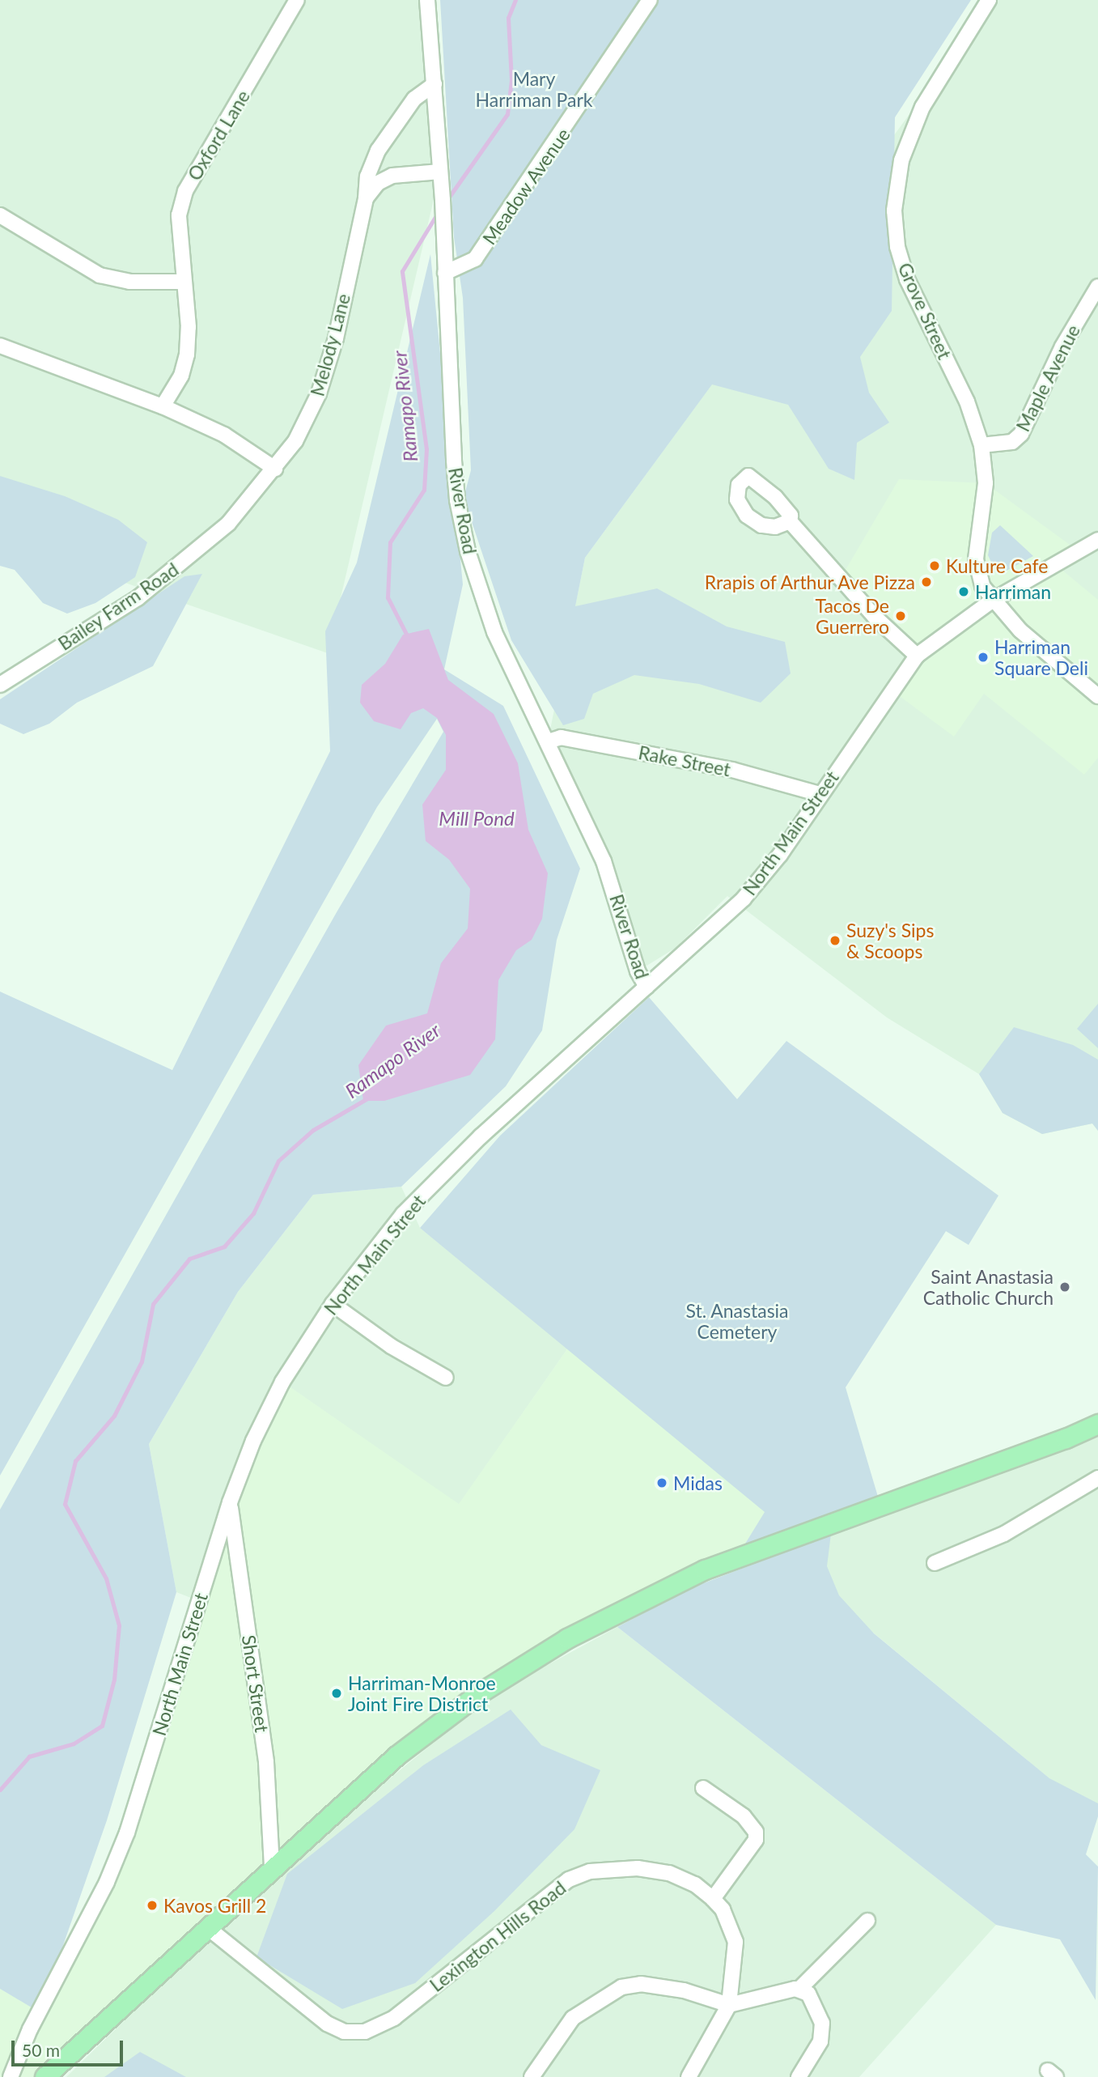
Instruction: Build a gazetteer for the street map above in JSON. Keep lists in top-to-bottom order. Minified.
{"streets":{"street":["Oxford Lane","Meadow Avenue","Grove Street","Melody Lane","Maple Avenue","River Road","Bailey Farm Road","Rake Street","North Main Street","Short Street","Lexington Hills Road"]},"crossings":[["Meadow Avenue","River Road"],["Grove Street","Maple Avenue"],["Grove Street","North Main Street"],["Melody Lane","River Road"],["Melody Lane","Bailey Farm Road"],["River Road","Rake Street"],["River Road","North Main Street"],["Rake Street","North Main Street"],["North Main Street","Short Street"]],"water":["Ramapo River","Mill Pond"],"parks":["Mary Harriman Park","St. Anastasia Cemetery"],"places":["Kulture Cafe","Rrapis of Arthur Ave Pizza","Harriman","Tacos De Guerrero","Harriman Square Deli","Suzy's Sips & Scoops","Saint Anastasia Catholic Church","Midas","Harriman-Monroe Joint Fire District","Kavos Grill 2"],"scale_bar":"50 m"}
